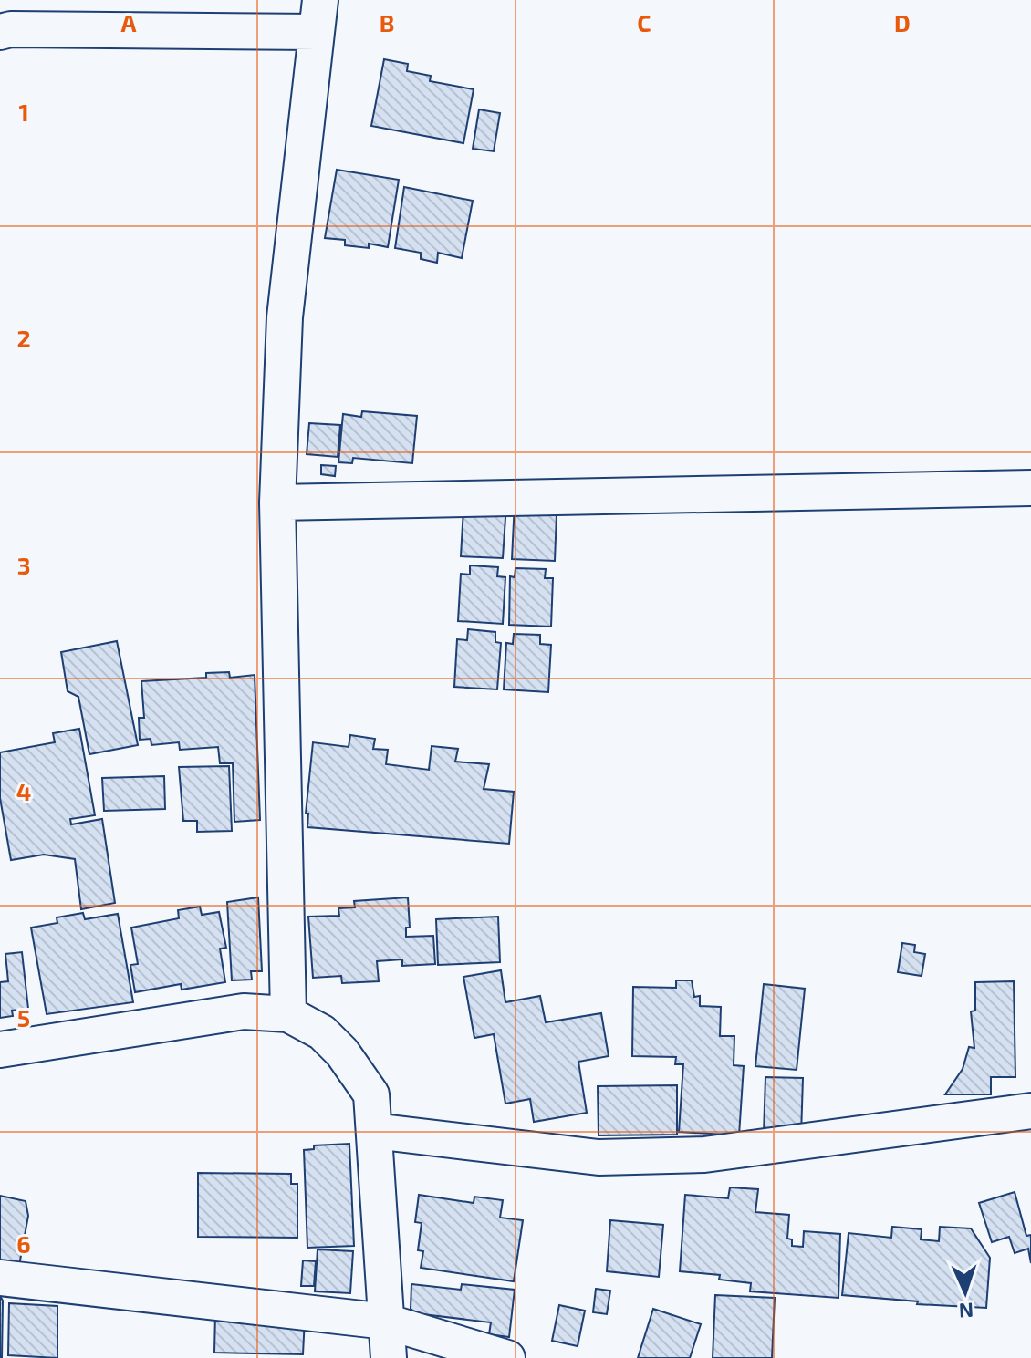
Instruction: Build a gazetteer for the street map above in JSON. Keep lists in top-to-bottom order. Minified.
{"north":"bottom","grid":{"columns":["A","B","C","D"],"rows":["1","2","3","4","5","6"]}}
